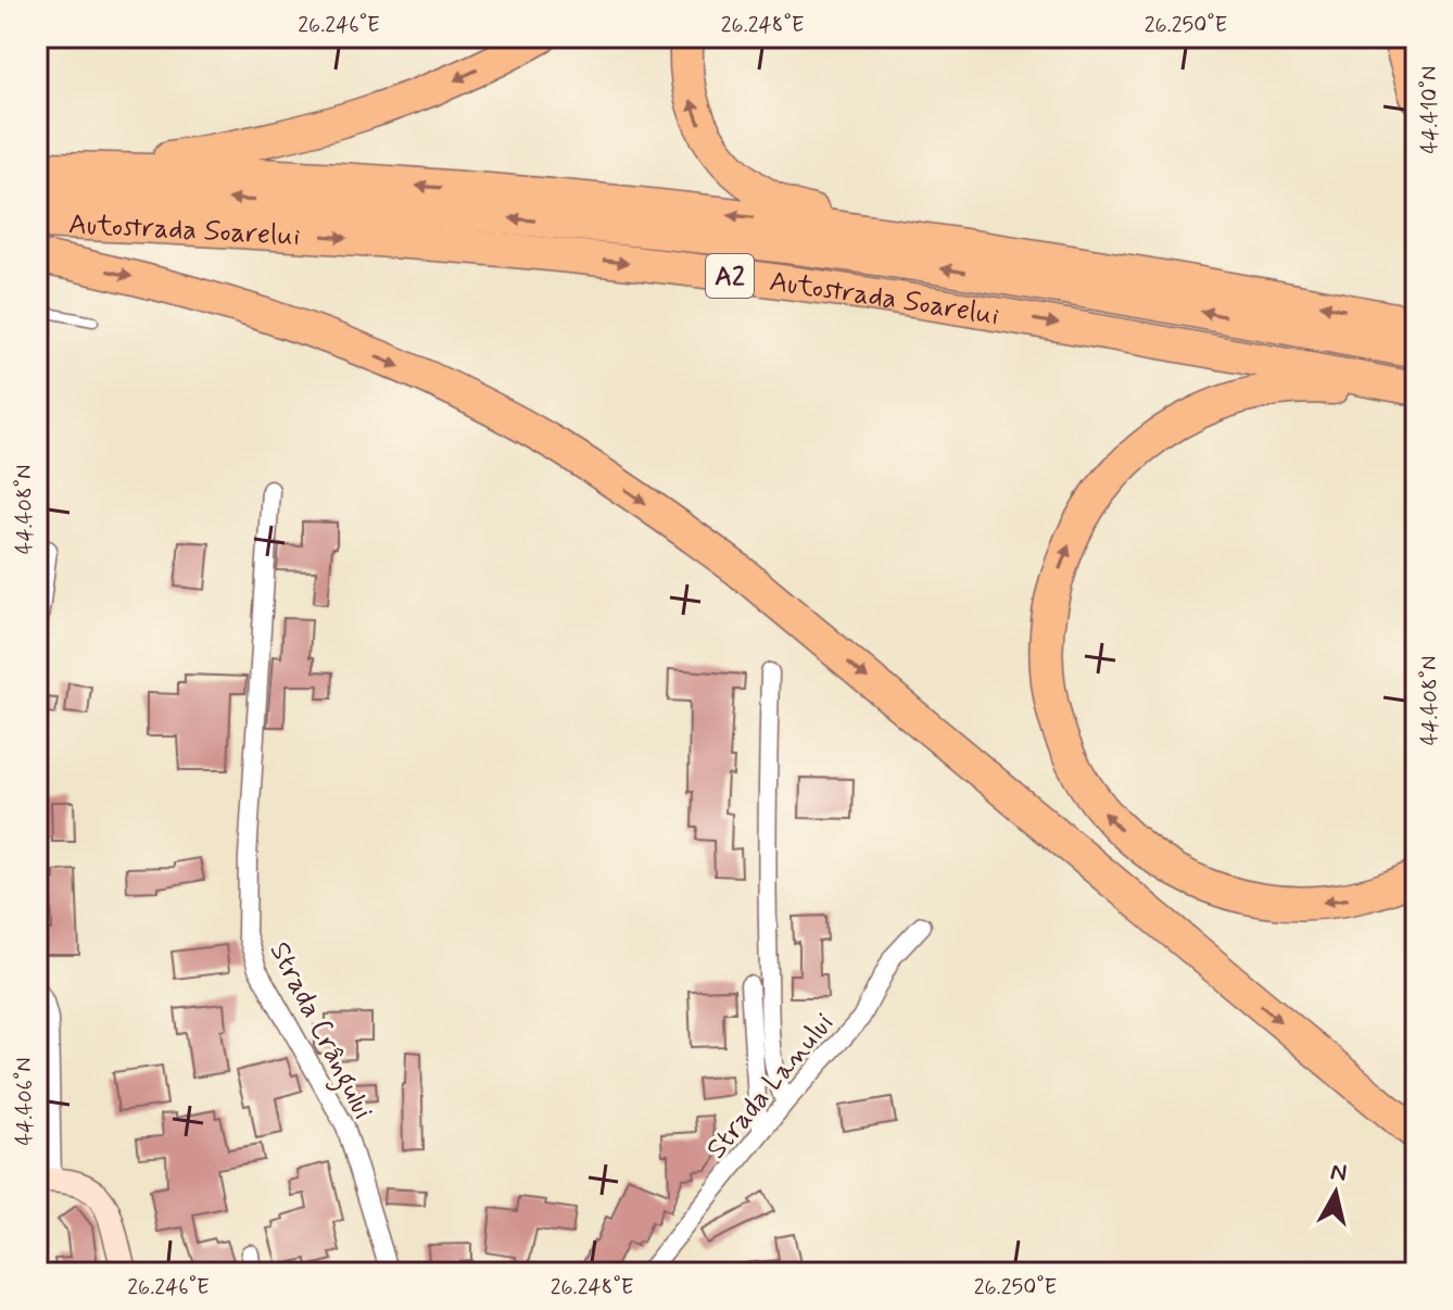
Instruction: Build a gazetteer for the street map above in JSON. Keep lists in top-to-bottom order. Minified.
{"streets":{"highway":["Autostrada Soarelui","A2"],"street":["Strada Crângului","Strada Lanului"]},"north":"top","coordinates":["26.246°E","26.248°E","26.250°E","44.410°N","44.408°N","44.406°N"]}
